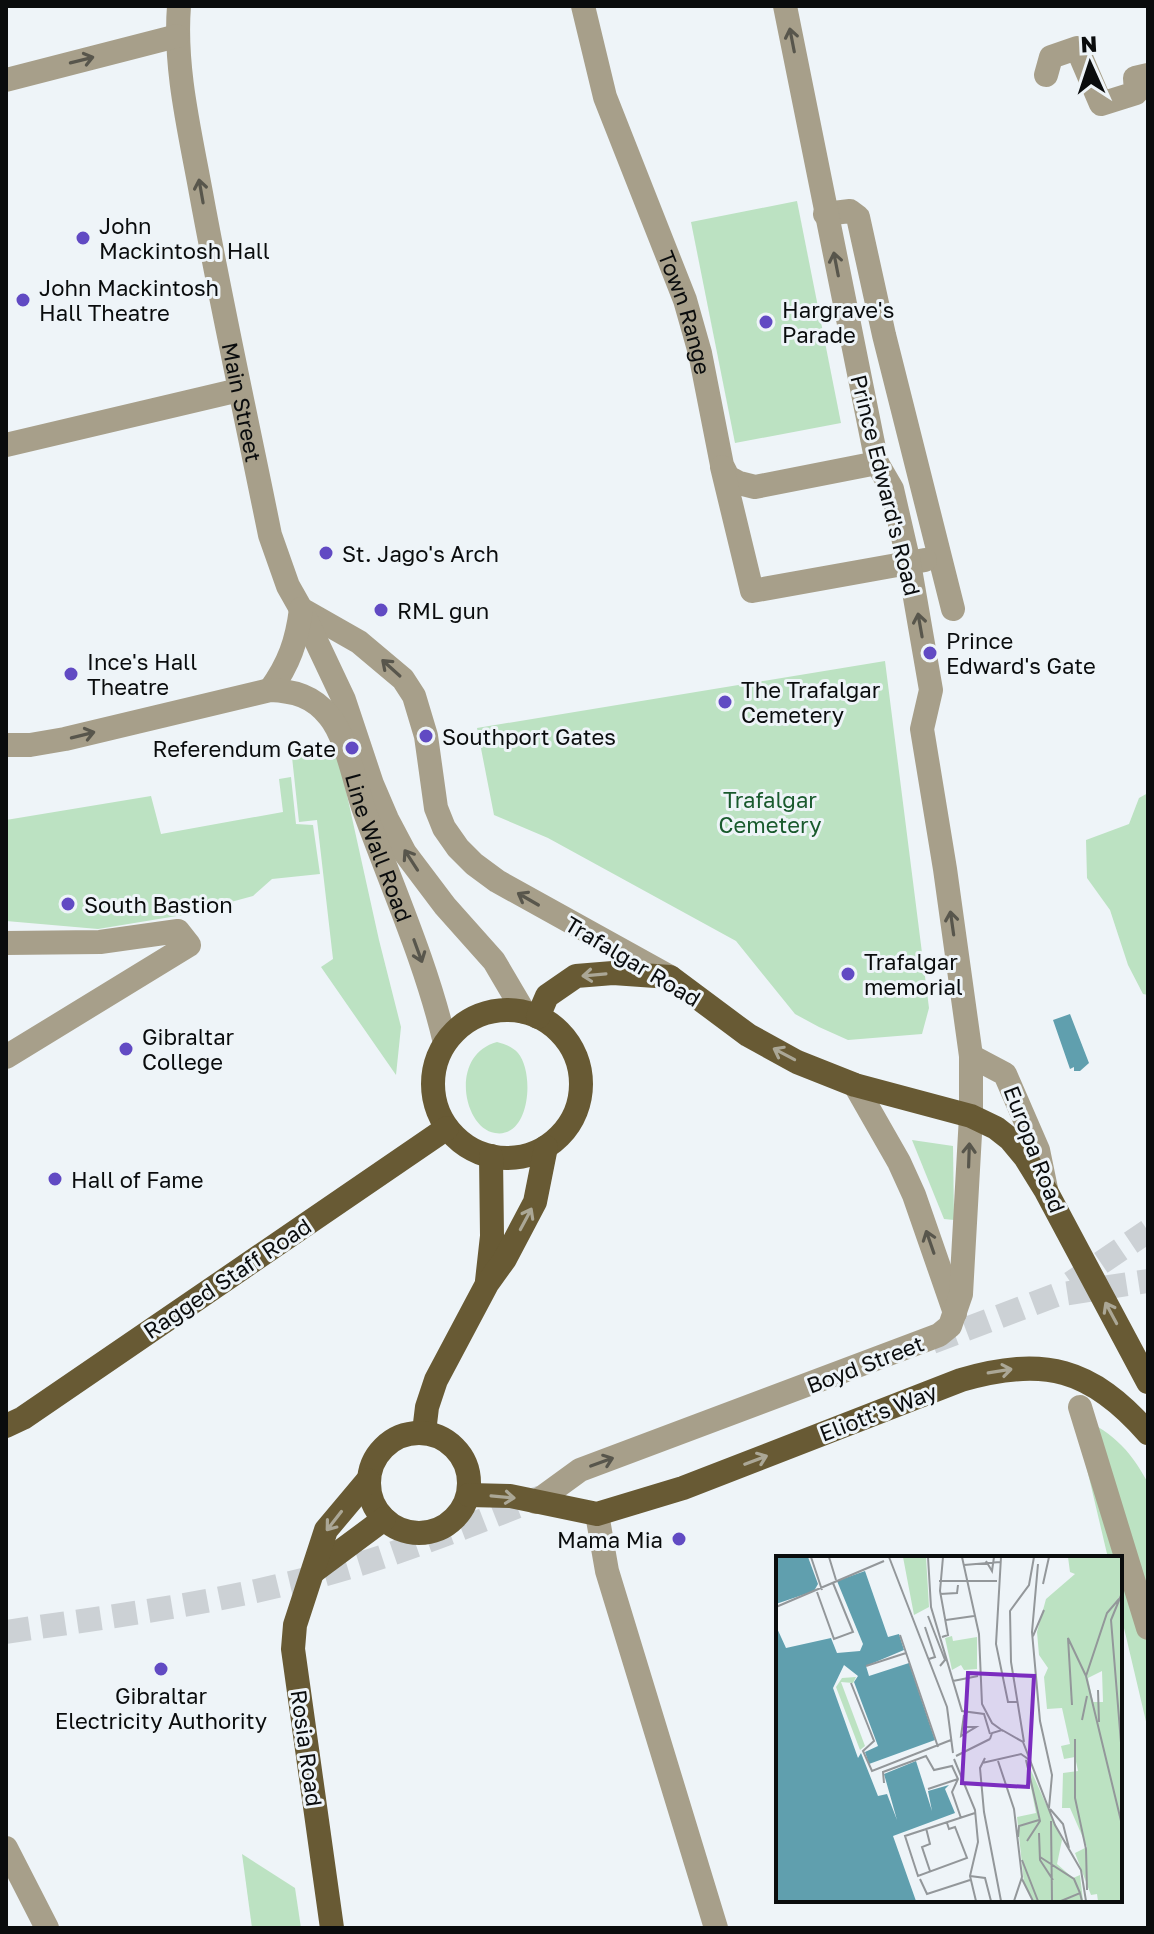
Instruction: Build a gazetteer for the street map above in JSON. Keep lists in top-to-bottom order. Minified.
{"streets":{"main road":["Trafalgar Road","Europa Road","Ragged Staff Road","Eliott's Way","Rosia Road"],"street":["Town Range","Main Street","Prince Edward's Road","Line Wall Road","Boyd Street"]},"crossings":[["Town Range","Prince Edward's Road"],["Main Street","Line Wall Road"],["Main Street","Trafalgar Road"],["Main Street","Ragged Staff Road"],["Prince Edward's Road","Europa Road"],["Line Wall Road","Ragged Staff Road"],["Trafalgar Road","Europa Road"]],"one_way":["Main Street","Trafalgar Road","Boyd Street","Eliott's Way"],"parks":["Trafalgar Cemetery"],"places":["John Mackintosh Hall","John Mackintosh Hall Theatre","Hargrave's Parade","St. Jago's Arch","RML gun","Prince Edward's Gate","Ince's Hall Theatre","The Trafalgar Cemetery","Southport Gates","Referendum Gate","South Bastion","Trafalgar memorial","Gibraltar College","Hall of Fame","Mama Mia","Gibraltar Electricity Authority"],"north":"top"}
